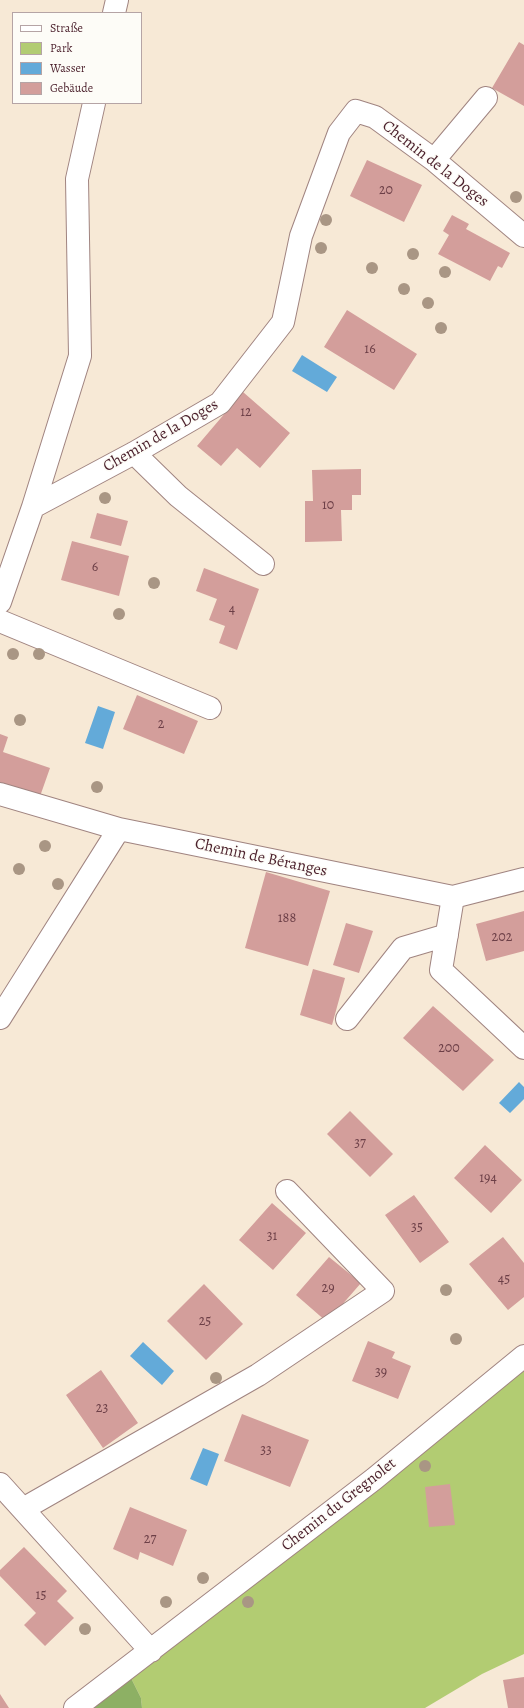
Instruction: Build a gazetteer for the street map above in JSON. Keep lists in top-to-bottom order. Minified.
{"streets":{"street":["Chemin de la Doges","Chemin de Béranges","Chemin du Gregnolet"]},"house_numbers":["20","16","12","10","6","4","2","188","202","200","37","194","35","31","45","29","25","39","23","33","27","15"],"legend":["Straße","Park","Wasser","Gebäude"]}
